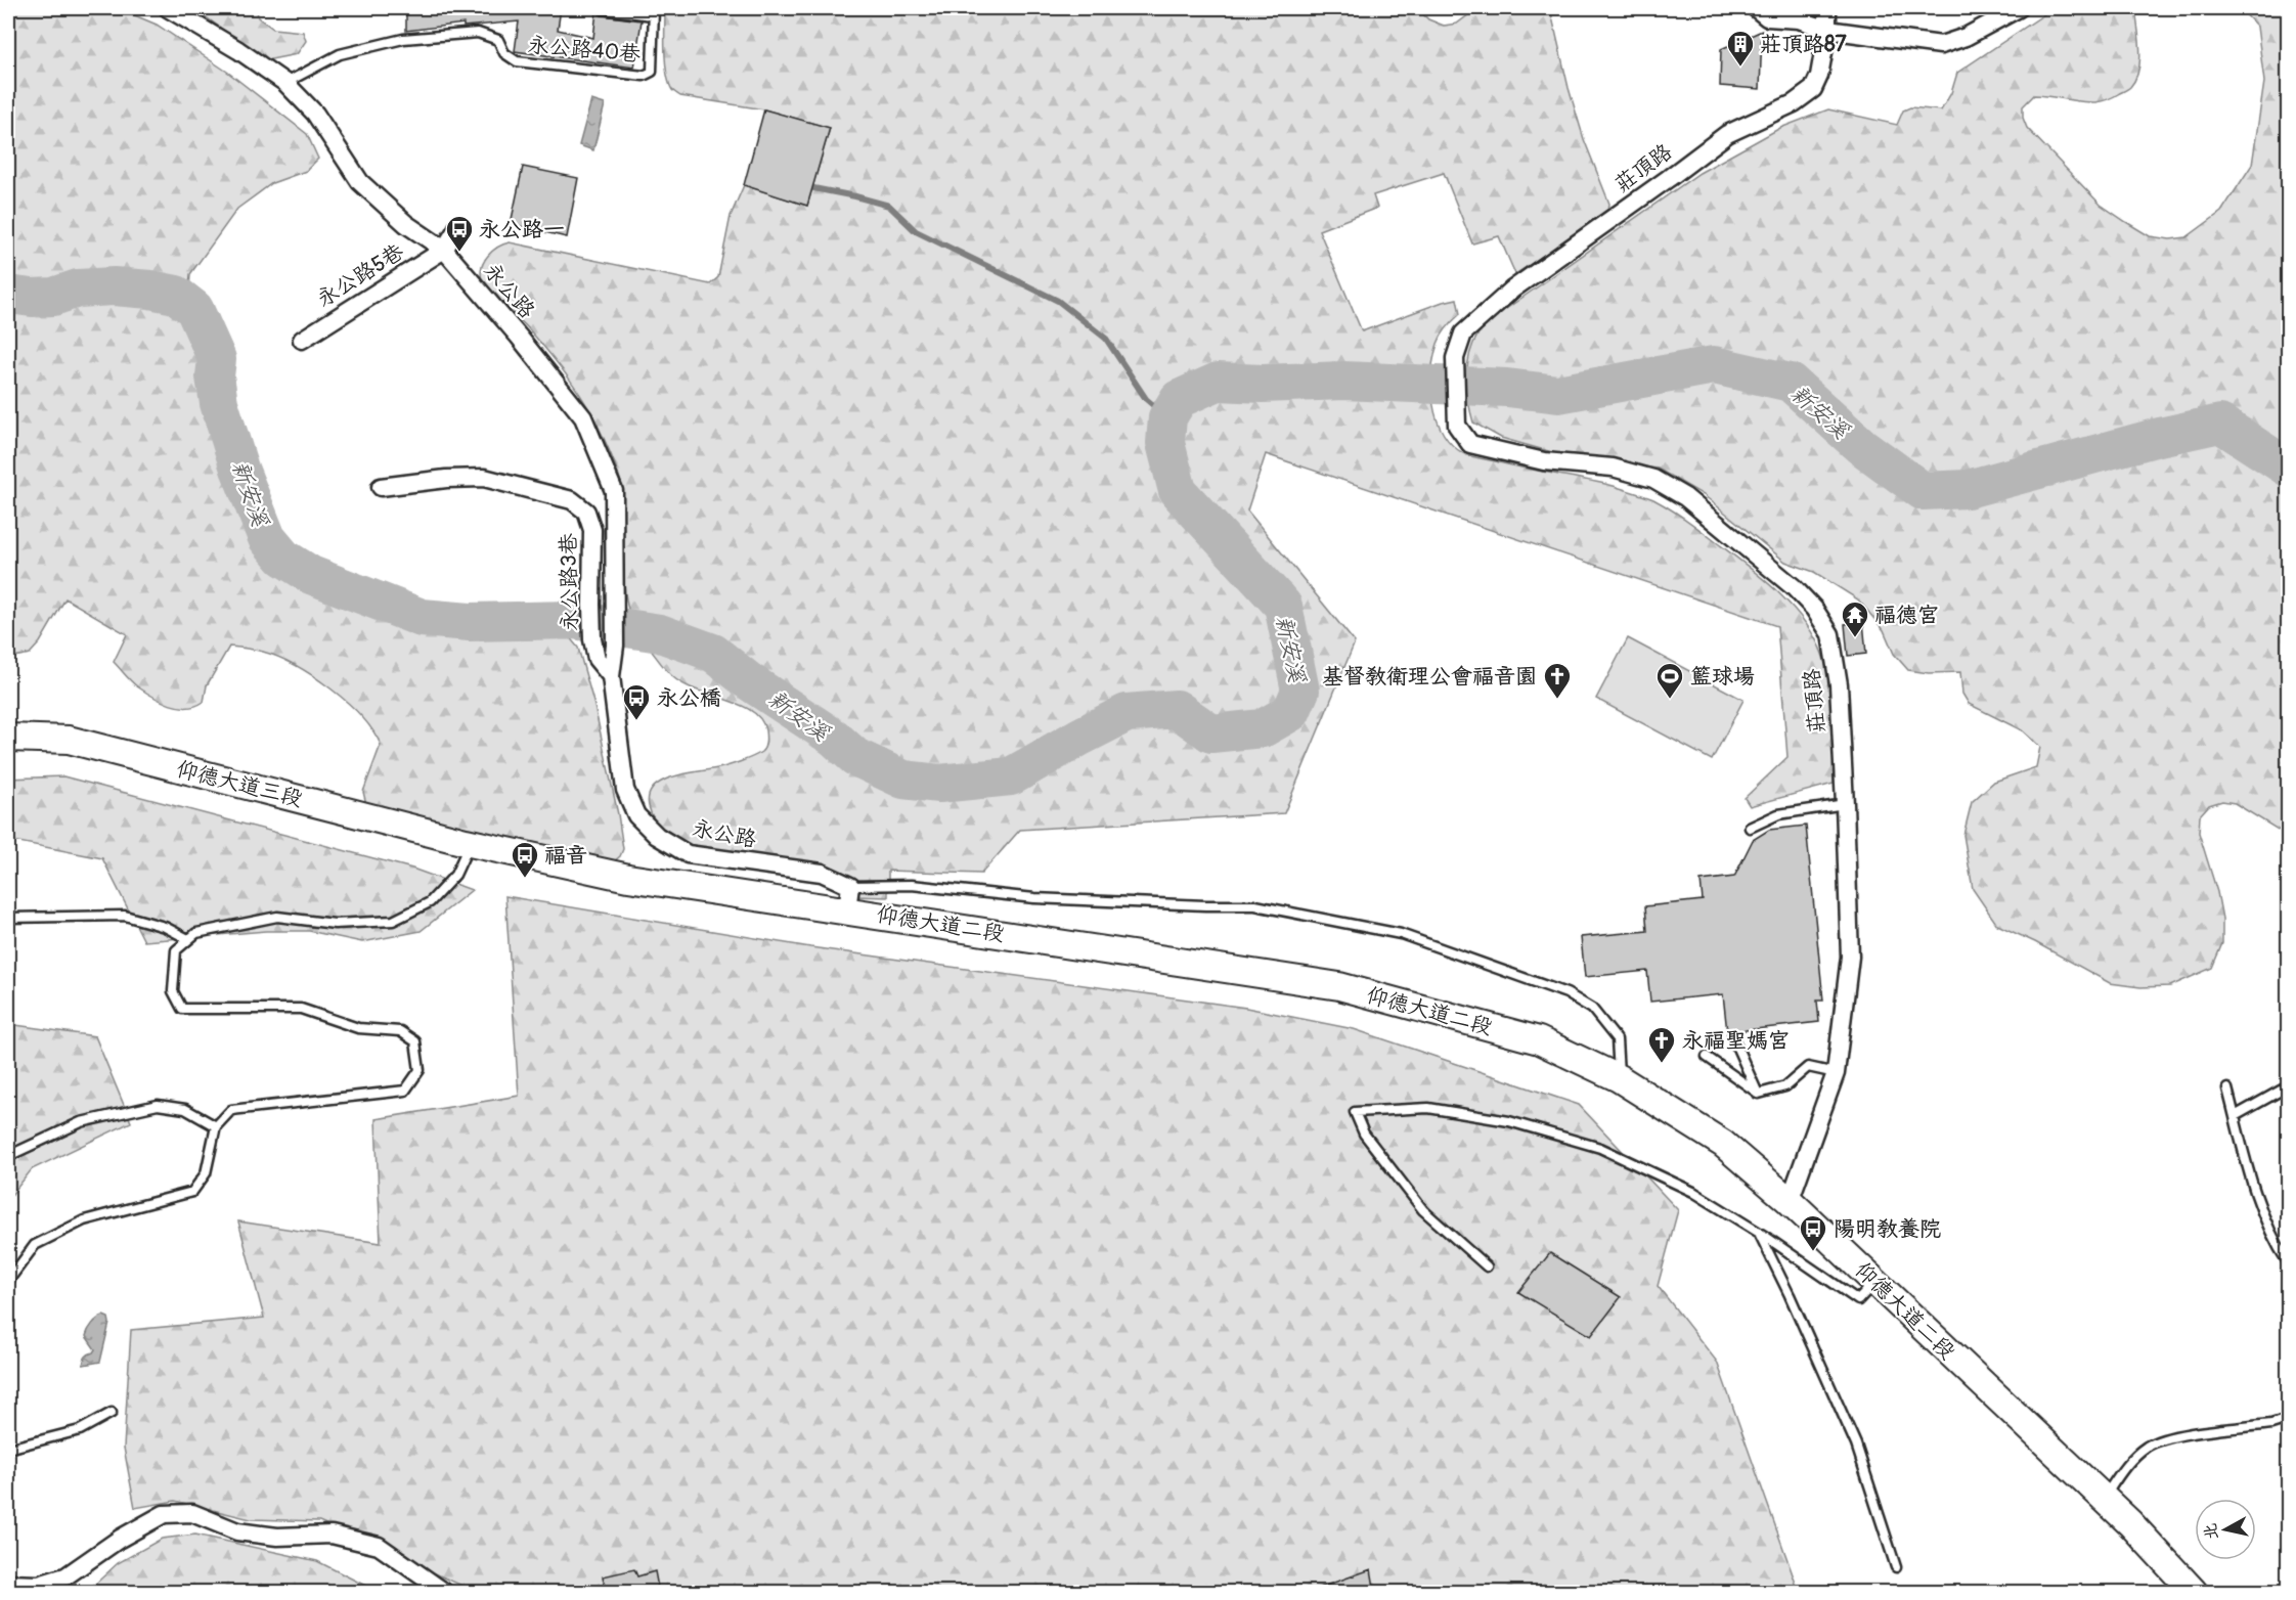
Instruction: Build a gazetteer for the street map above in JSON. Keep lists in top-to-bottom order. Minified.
{"streets":{"main road":["仰德大道三段","仰德大道二段"],"street":["莊頂路","永公路5巷","永公路","永公路3巷"],"lane":["永公路40巷"]},"crossings":[["永公路40巷","永公路"],["莊頂路","仰德大道二段"],["永公路5巷","永公路"],["永公路","永公路3巷"],["永公路","仰德大道二段"],["仰德大道三段","仰德大道二段"]],"water":["新安溪"],"places":{"building":["莊頂路87"],"bus stop":["永公路一","永公橋","福音","陽明教養院"],"temple":["福德宮"],"church":["基督教衛理公會福音園","永福聖媽宮"],"sports":["籃球場"]},"north":"left"}
